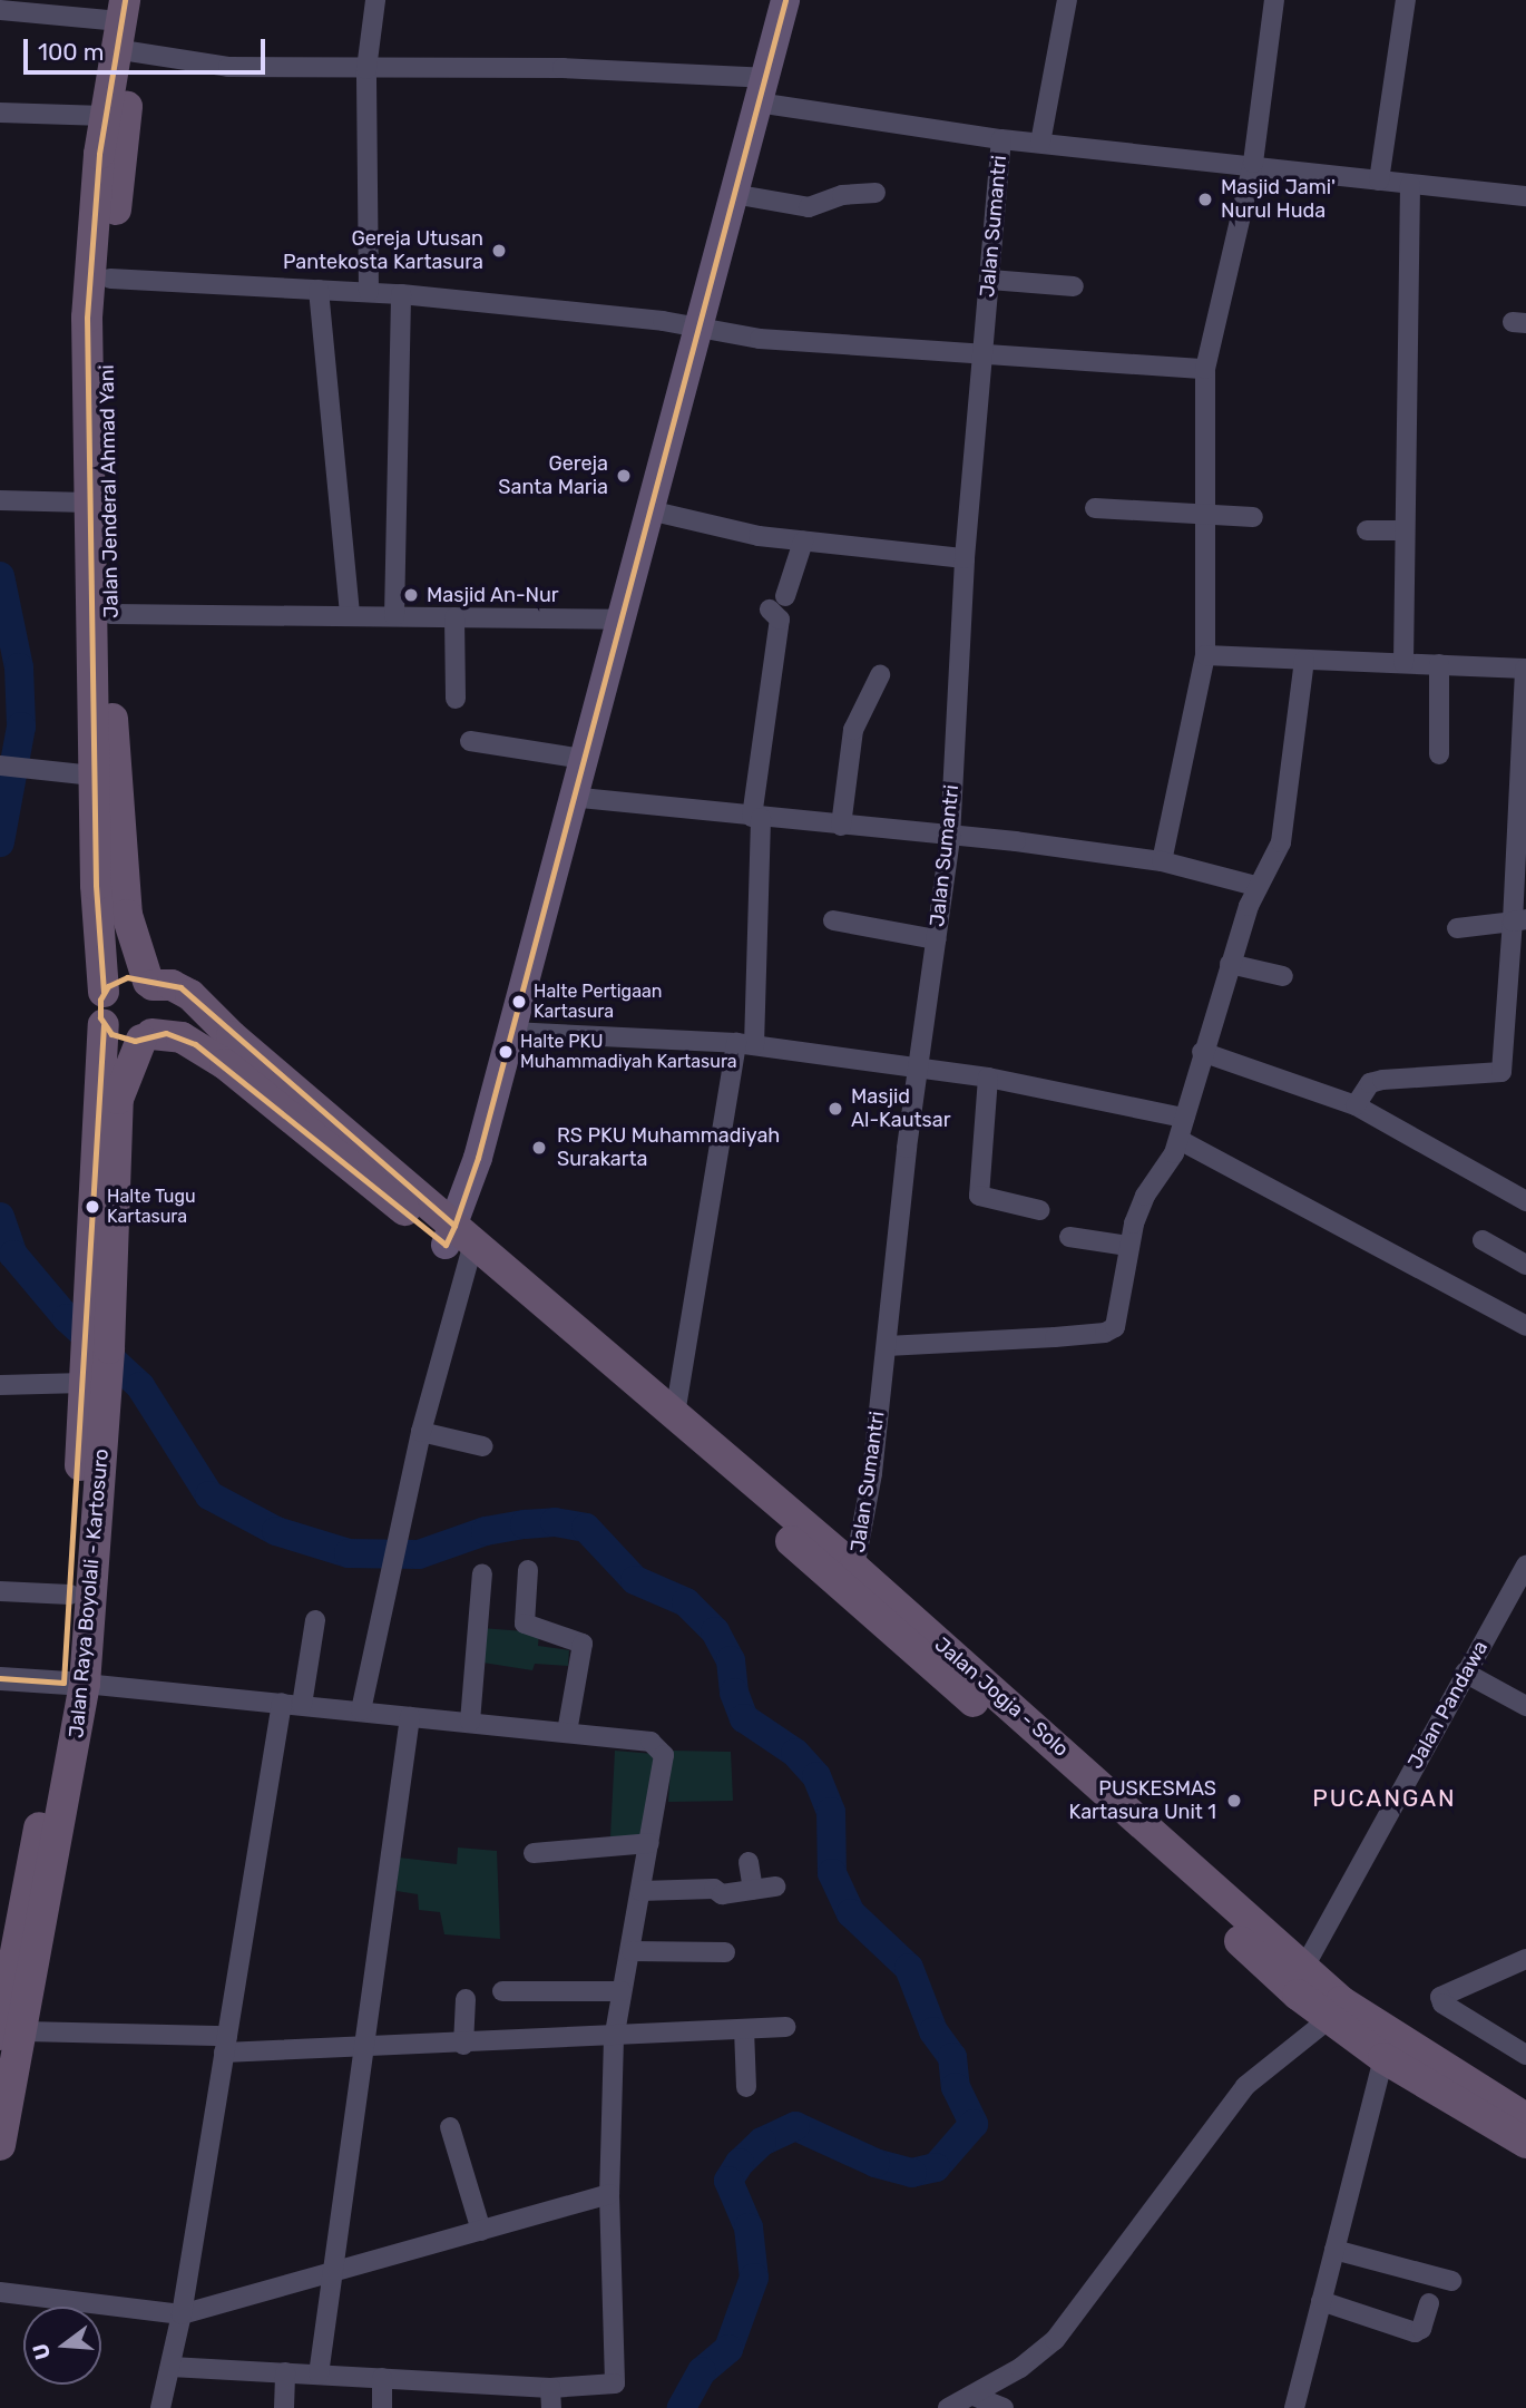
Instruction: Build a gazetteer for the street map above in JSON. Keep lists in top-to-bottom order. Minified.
{"streets":{"highway":["Jalan Jenderal Ahmad Yani","Jalan Raya Boyolali - Kartosuro","Jalan Jogja - Solo"],"street":["Jalan Sumantri","Jalan Pandawa"]},"crossings":[["Jalan Sumantri","Jalan Jogja - Solo"],["Jalan Jenderal Ahmad Yani","Jalan Raya Boyolali - Kartosuro"],["Jalan Jogja - Solo","Jalan Pandawa"]],"districts":["PUCANGAN"],"places":["Masjid Jami' Nurul Huda","Gereja Utusan Pantekosta Kartasura","Gereja Santa Maria","Masjid An-Nur","Halte Pertigaan Kartasura","Halte PKU Muhammadiyah Kartasura","Masjid Al-Kautsar","RS PKU Muhammadiyah Surakarta","Halte Tugu Kartasura","PUSKESMAS Kartasura Unit 1"],"scale_bar":"100 m","north":"left"}
